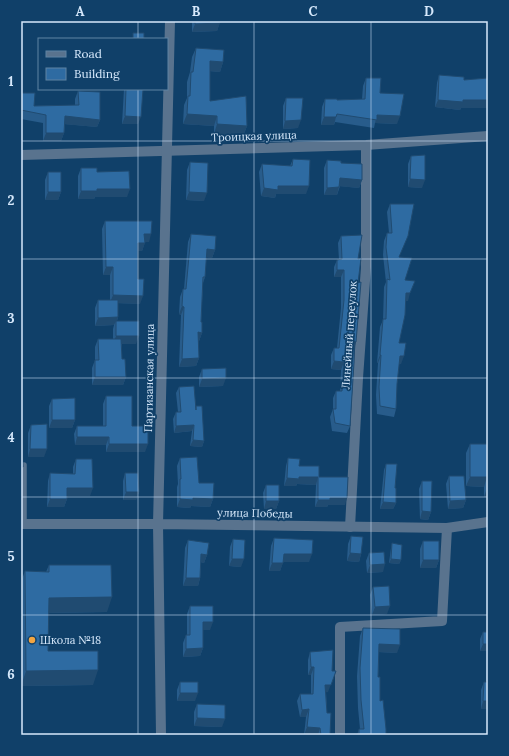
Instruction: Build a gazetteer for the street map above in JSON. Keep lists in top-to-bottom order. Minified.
{"streets":{"street":["Троицкая улица","Линейный переулок","Партизанская улица","улица Победы"]},"crossings":[["Троицкая улица","Линейный переулок"],["Троицкая улица","Партизанская улица"],["Линейный переулок","улица Победы"],["Партизанская улица","улица Победы"]],"places":["Школа №18"],"legend":["Road","Building"],"grid":{"columns":["A","B","C","D"],"rows":["1","2","3","4","5","6"]}}
